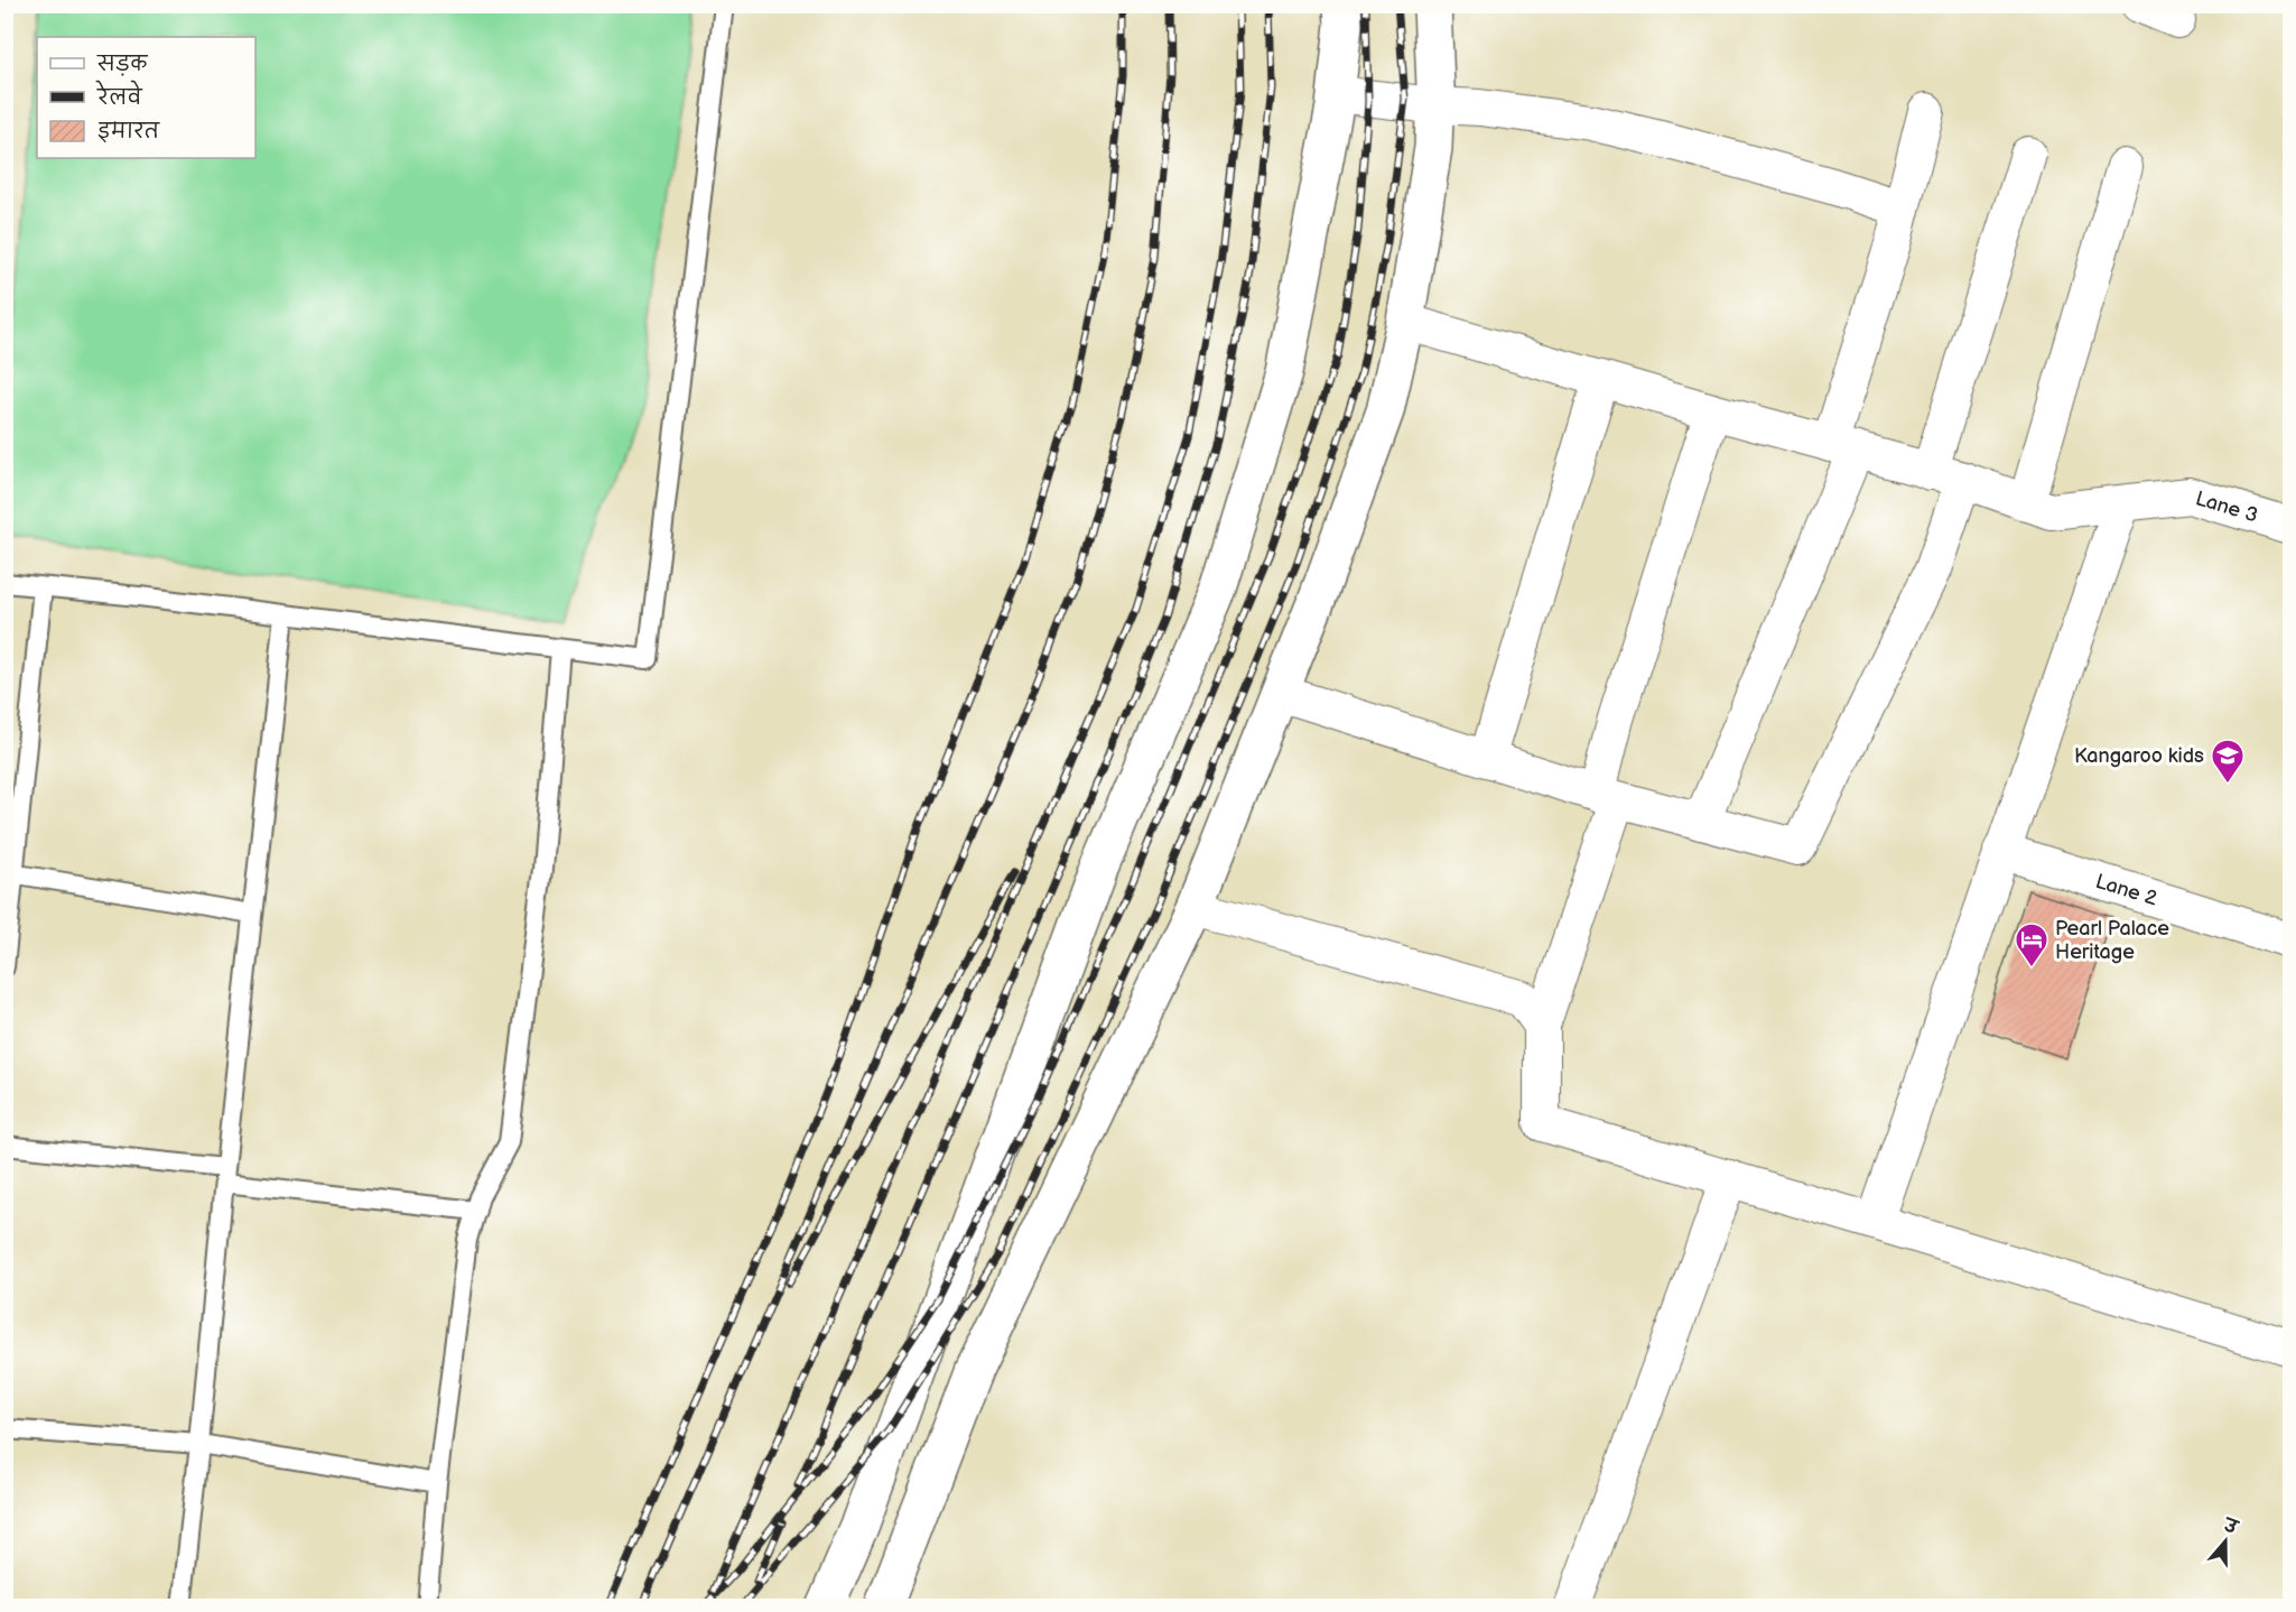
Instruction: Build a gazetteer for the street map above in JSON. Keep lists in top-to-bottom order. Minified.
{"streets":{"street":["Lane 3","Lane 2"]},"places":{"school or university":["Kangaroo kids"],"hotel":["Pearl Palace Heritage"]},"legend":["सड़क","रेलवे","इमारत"],"north":"top"}
